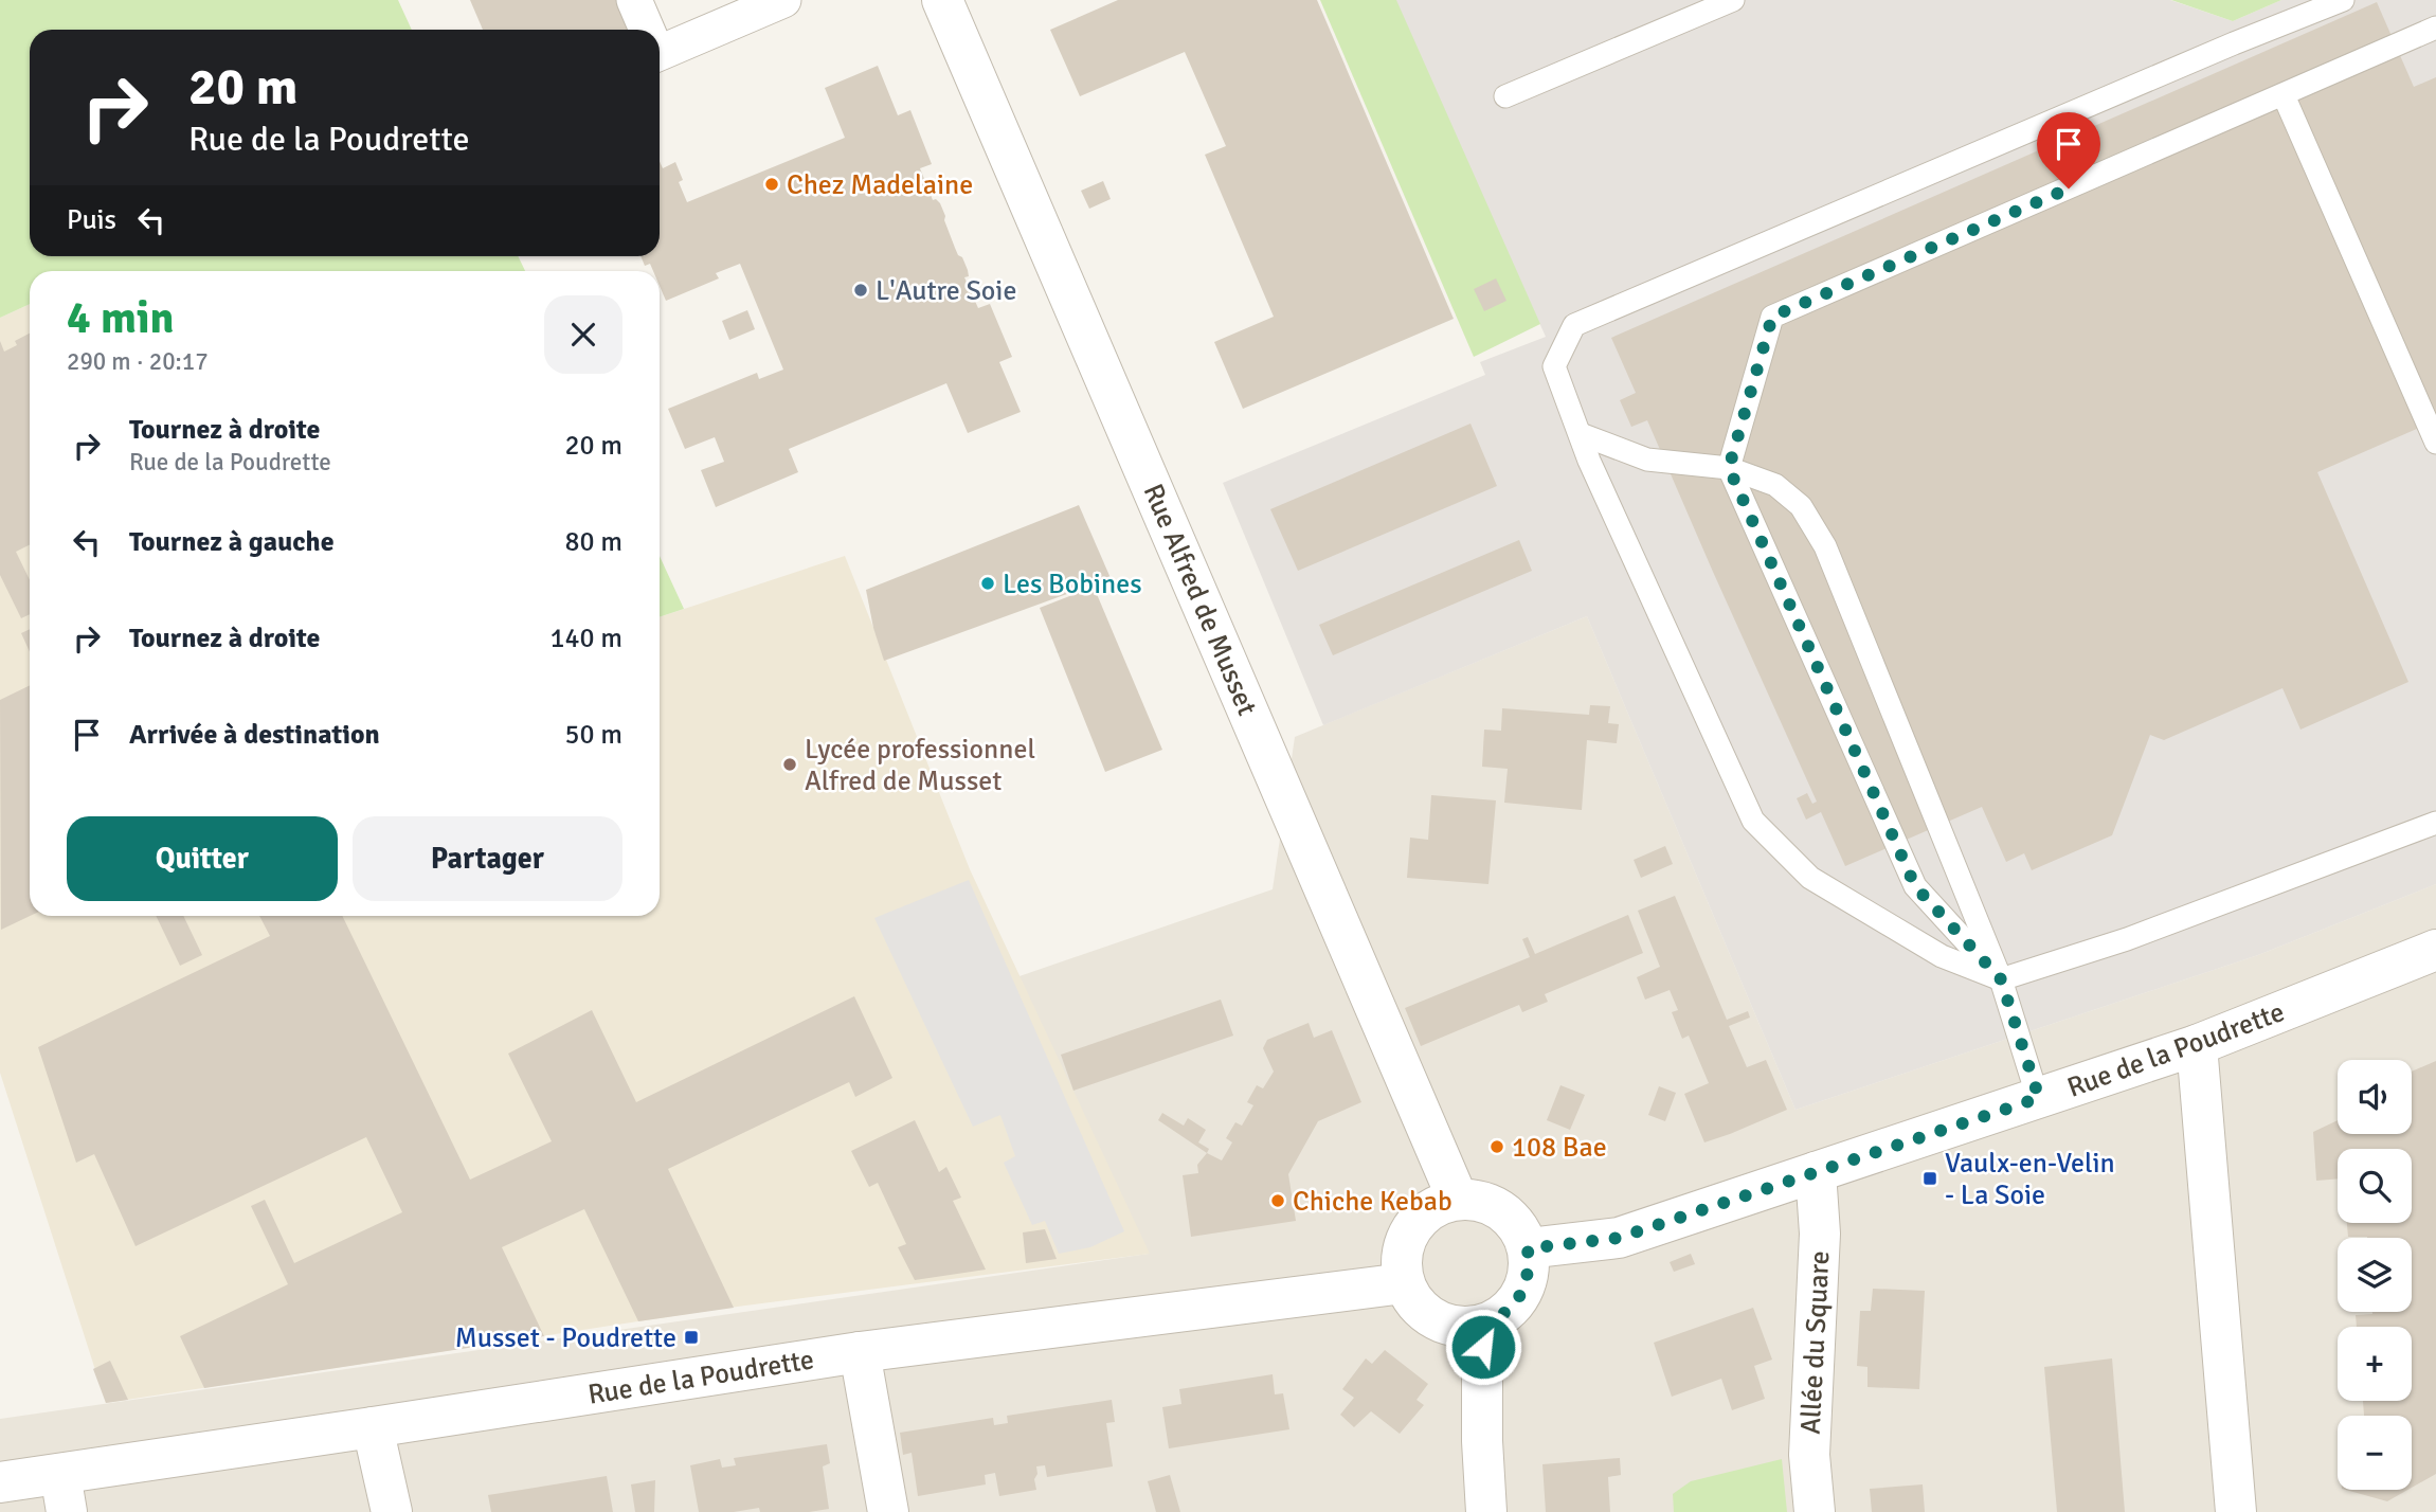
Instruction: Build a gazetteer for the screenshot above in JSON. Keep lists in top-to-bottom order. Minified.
{"streets":{"street":["Rue Alfred de Musset","Rue de la Poudrette","Allée du Square"]},"crossings":[["Rue Alfred de Musset","Rue de la Poudrette"],["Rue de la Poudrette","Allée du Square"]],"places":{"other":["Chez Madelaine","L'Autre Soie","Les Bobines","Lycée professionnel Alfred de Musset","108 Bae","Chiche Kebab"],"transit":["Vaulx-en-Velin - La Soie","Musset - Poudrette"]},"page":{"turn":["20 m","Rue de la Poudrette"],"then":"Puis","heading":["4 min","290 m · 20:17"],"list":[{"name":"Tournez à droite","note":"Rue de la Poudrette","value":"20 m"},{"name":"Tournez à gauche","value":"80 m"},{"name":"Tournez à droite","value":"140 m"},{"name":"Arrivée à destination","value":"50 m"}],"buttons":["Quitter","Partager"],"map_buttons":["+","−"]}}
